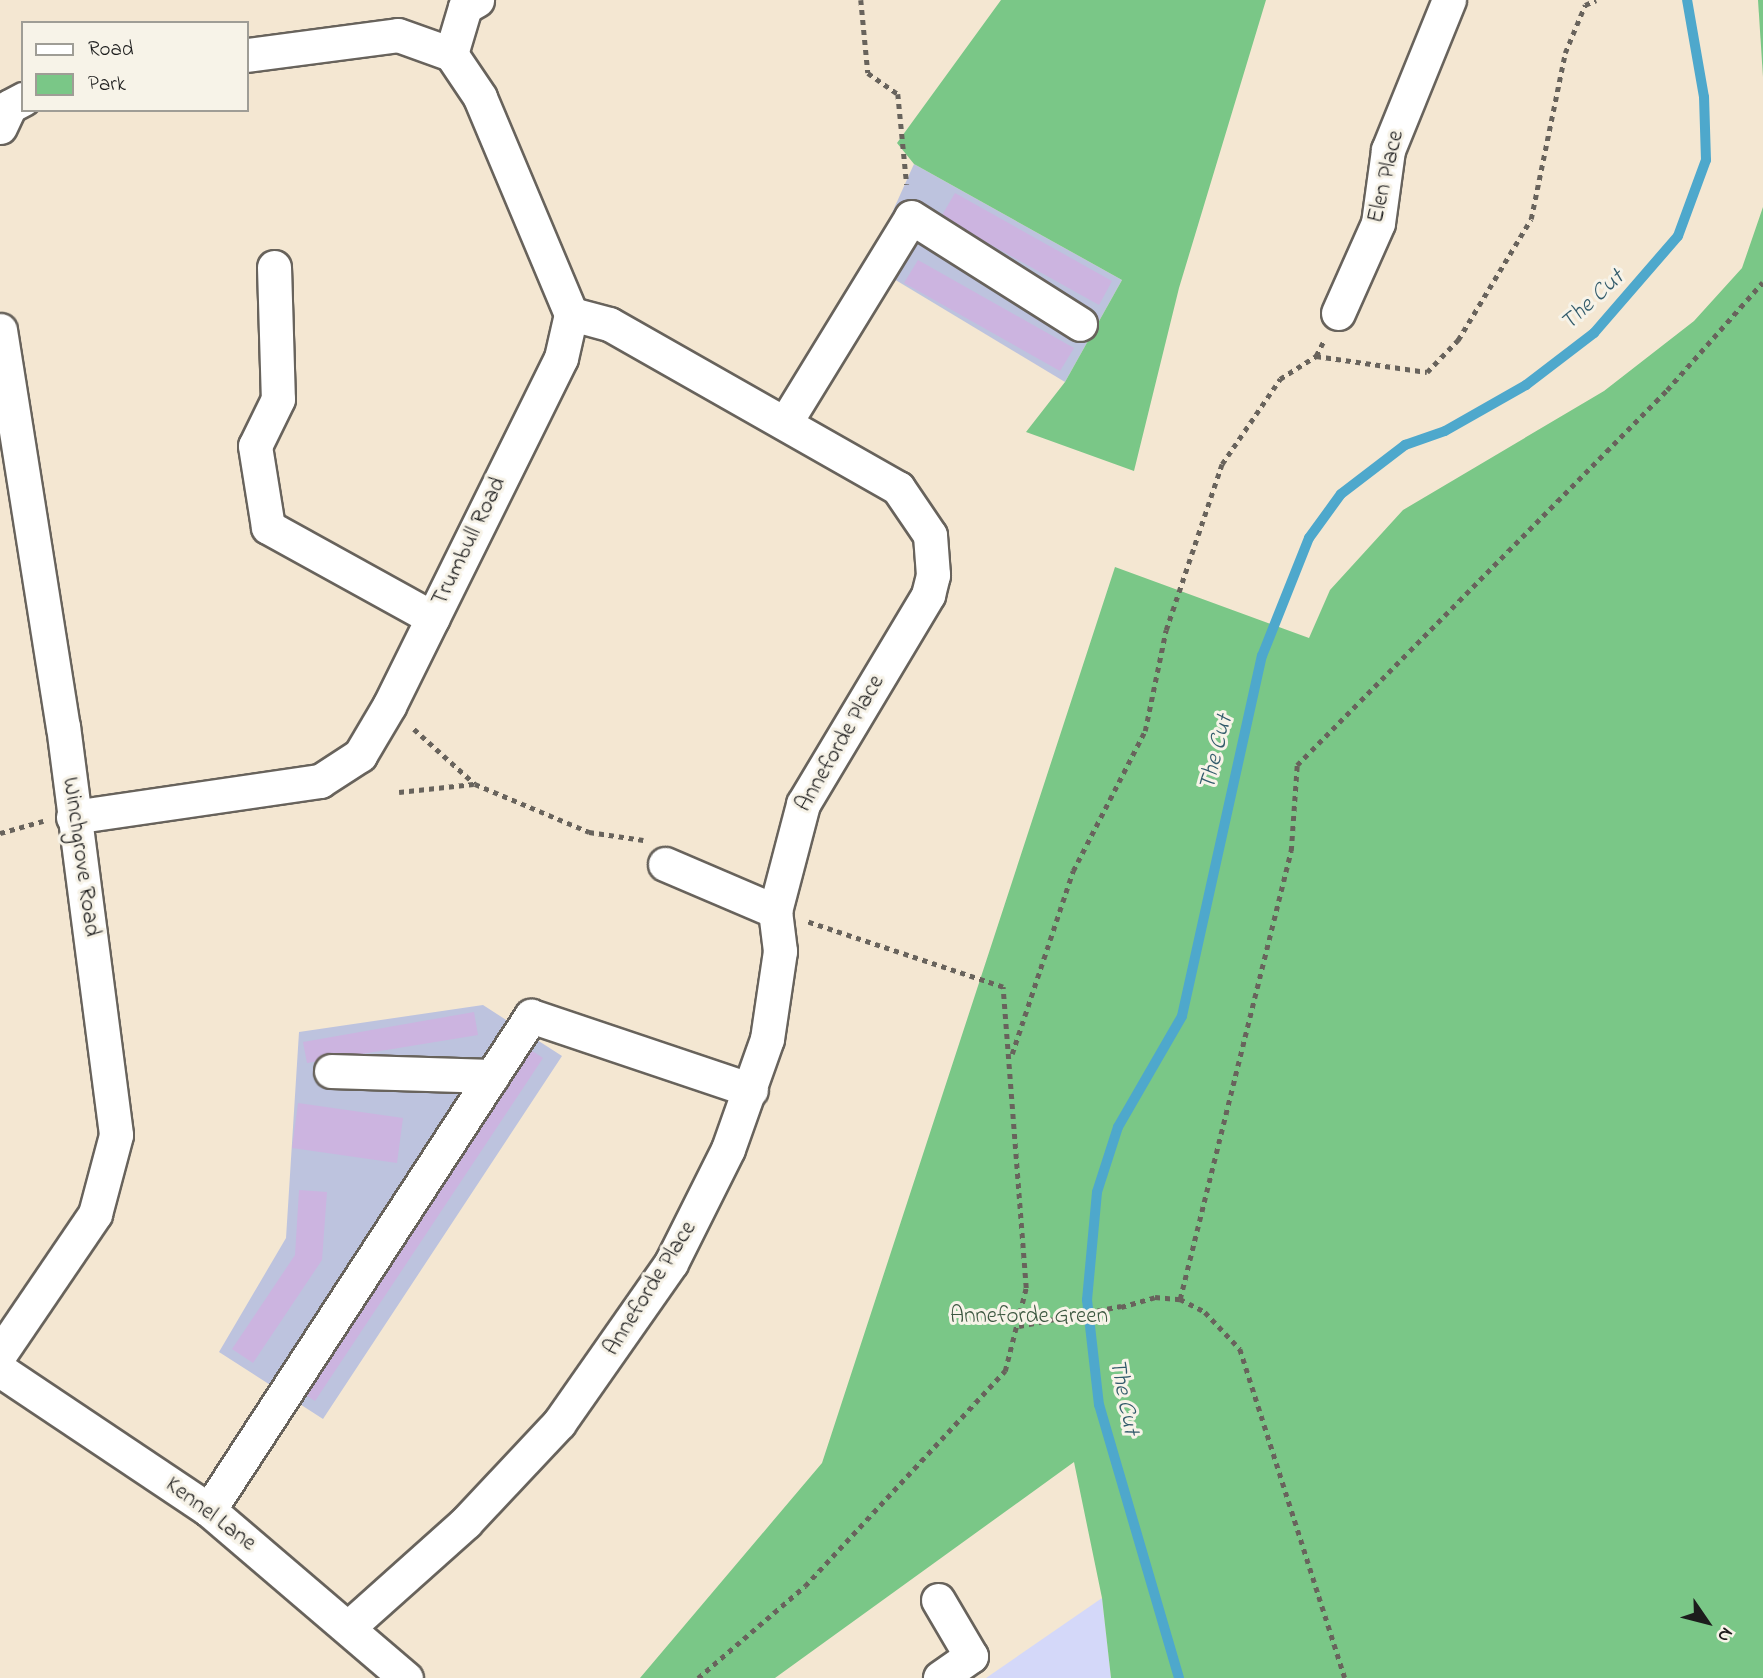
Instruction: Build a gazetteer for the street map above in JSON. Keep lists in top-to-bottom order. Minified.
{"streets":{"street":["Elen Place","Trumbull Road","Anneforde Place","Winchgrove Road","Kennel Lane"]},"crossings":[["Trumbull Road","Anneforde Place"],["Trumbull Road","Winchgrove Road"],["Anneforde Place","Kennel Lane"]],"water":["The Cut"],"parks":["Anneforde Green"],"legend":["Road","Park"],"north":"bottom right"}
